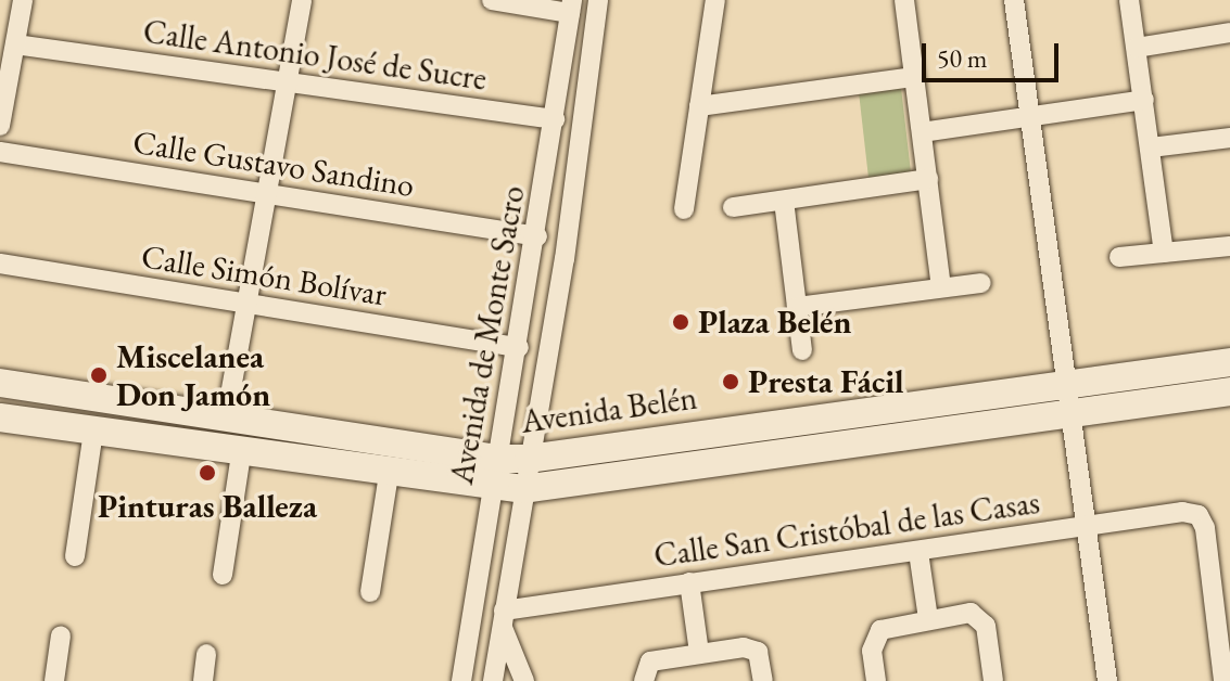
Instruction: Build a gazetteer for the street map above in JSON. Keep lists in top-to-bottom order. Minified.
{"streets":{"main road":["Avenida Belén"],"street":["Calle Antonio José de Sucre","Calle Gustavo Sandino","Calle Simón Bolívar","Avenida de Monte Sacro","Calle San Cristóbal de las Casas"]},"crossings":[["Calle Antonio José de Sucre","Avenida de Monte Sacro"],["Calle Gustavo Sandino","Avenida de Monte Sacro"],["Calle Simón Bolívar","Avenida de Monte Sacro"],["Avenida de Monte Sacro","Avenida Belén"],["Avenida de Monte Sacro","Calle San Cristóbal de las Casas"]],"places":["Plaza Belén","Miscelanea Don Jamón","Presta Fácil","Pinturas Balleza"],"scale_bar":"50 m"}
